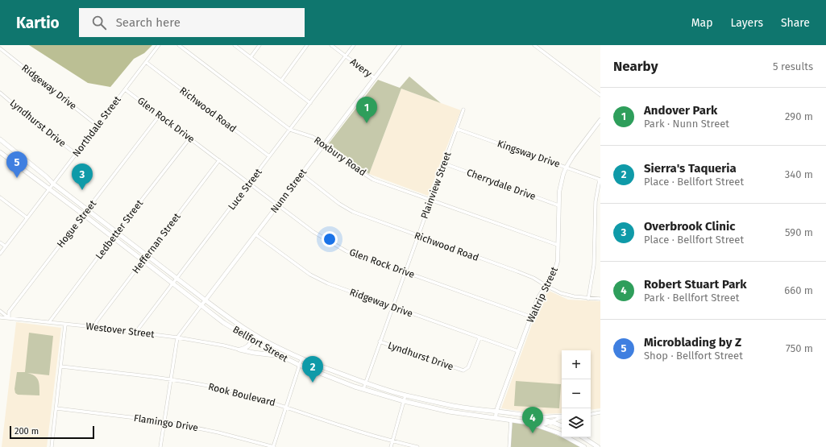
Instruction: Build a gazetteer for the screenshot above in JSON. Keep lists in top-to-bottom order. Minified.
{"streets":{"main road":["Bellfort Street"],"street":["Avery","Ridgeway Drive","Richwood Road","Glen Rock Drive","Lyndhurst Drive","Northdale Street","Kingsway Drive","Roxbury Road","Cherrydale Drive","Plainview Street","Luce Street","Nunn Street","Hogue Street","Ledbetter Street","Heffernan Street","Waltrip Street","Westover Street","Rook Boulevard","Flamingo Drive"]},"crossings":[["Avery","Luce Street"],["Avery","Nunn Street"],["Ridgeway Drive","Lyndhurst Drive"],["Ridgeway Drive","Northdale Street"],["Ridgeway Drive","Plainview Street"],["Ridgeway Drive","Nunn Street"],["Ridgeway Drive","Waltrip Street"],["Richwood Road","Northdale Street"],["Richwood Road","Plainview Street"],["Richwood Road","Luce Street"],["Richwood Road","Nunn Street"],["Richwood Road","Waltrip Street"],["Glen Rock Drive","Northdale Street"],["Glen Rock Drive","Plainview Street"],["Glen Rock Drive","Luce Street"],["Glen Rock Drive","Nunn Street"],["Glen Rock Drive","Hogue Street"],["Glen Rock Drive","Ledbetter Street"],["Glen Rock Drive","Heffernan Street"],["Glen Rock Drive","Waltrip Street"],["Lyndhurst Drive","Northdale Street"],["Lyndhurst Drive","Plainview Street"],["Northdale Street","Bellfort Street"],["Kingsway Drive","Plainview Street"],["Kingsway Drive","Waltrip Street"],["Roxbury Road","Plainview Street"],["Roxbury Road","Luce Street"],["Roxbury Road","Nunn Street"],["Roxbury Road","Waltrip Street"],["Cherrydale Drive","Plainview Street"],["Cherrydale Drive","Waltrip Street"],["Plainview Street","Bellfort Street"],["Luce Street","Westover Street"],["Luce Street","Bellfort Street"],["Nunn Street","Westover Street"],["Nunn Street","Bellfort Street"],["Hogue Street","Westover Street"],["Hogue Street","Bellfort Street"],["Ledbetter Street","Westover Street"],["Ledbetter Street","Bellfort Street"],["Heffernan Street","Westover Street"],["Heffernan Street","Bellfort Street"],["Waltrip Street","Bellfort Street"]],"scale_bar":"200 m","page":{"header":"Kartio","search":"Search here","nav":["Map","Layers","Share"],"heading":["Nearby","5 results"],"list":[{"mark":"1","name":"Andover Park","note":"Park · Nunn Street","value":"290 m"},{"mark":"2","name":"Sierra's Taqueria","note":"Place · Bellfort Street","value":"340 m"},{"mark":"3","name":"Overbrook Clinic","note":"Place · Bellfort Street","value":"590 m"},{"mark":"4","name":"Robert Stuart Park","note":"Park · Bellfort Street","value":"660 m"},{"mark":"5","name":"Microblading by Z","note":"Shop · Bellfort Street","value":"750 m"}],"pins":["1","5","3","2","4"],"map_buttons":["+","−"],"scale":"200 m"}}
